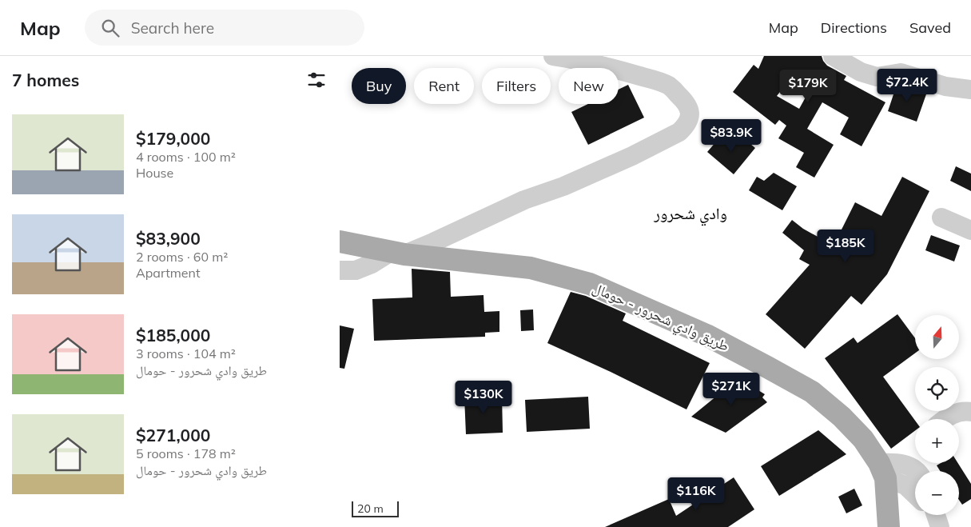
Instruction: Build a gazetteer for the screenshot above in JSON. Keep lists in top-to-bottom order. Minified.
{"streets":{"main road":["طريق وادي شحرور - حومال"]},"districts":["وادي شحرور"],"scale_bar":"20 m","north":"top","page":{"header":"Map","search":"Search here","nav":["Map","Directions","Saved"],"heading":"7 homes","chip":["Buy","Rent","Filters","New"],"price":["$72.4K","$179K","$83.9K","$185K","$271K","$130K","$116K"],"list":[{"name":"$179,000","note":"4 rooms · 100 m² · House"},{"name":"$83,900","note":"2 rooms · 60 m² · Apartment"},{"name":"$185,000","note":"3 rooms · 104 m² · طريق وادي شحرور - حومال"},{"name":"$271,000","note":"5 rooms · 178 m² · طريق وادي شحرور - حومال"}],"map_buttons":["+","−"],"scale":"20 m"}}
